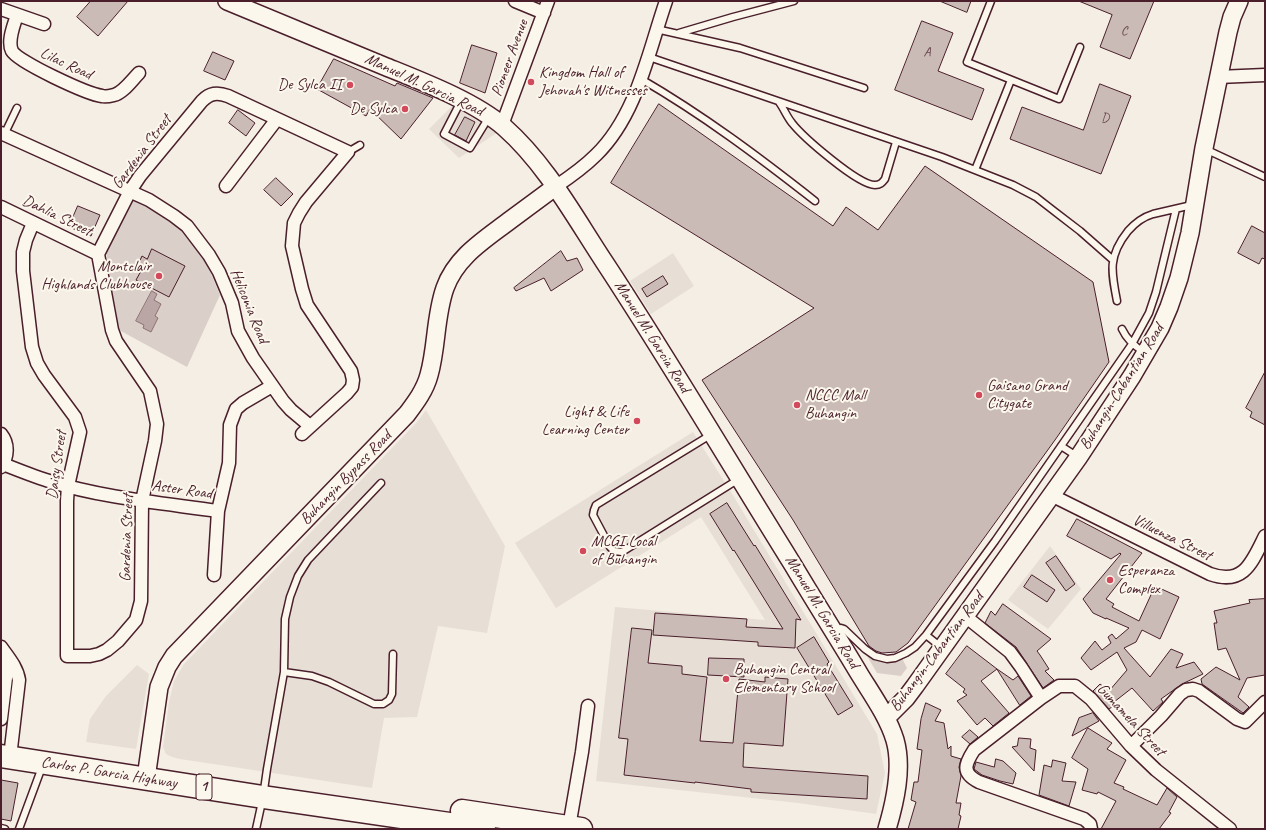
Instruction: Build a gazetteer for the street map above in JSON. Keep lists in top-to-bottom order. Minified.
{"streets":{"highway":["Carlos P. Garcia Highway","1"],"main road":["Manuel M. Garcia Road","Buhangin-Cabantian Road","Buhangin Bypass Road"],"street":["Pioneer Avenue","Lilac Road","Gardenia Street","Dahlia Street","Heliconia Road","Daisy Street","Aster Road","Villuenza Street","Gumamela Street"]},"crossings":[["Pioneer Avenue","Manuel M. Garcia Road"],["Manuel M. Garcia Road","Buhangin-Cabantian Road"],["Manuel M. Garcia Road","Buhangin Bypass Road"],["Gardenia Street","Dahlia Street"],["Gardenia Street","Heliconia Road"],["Gardenia Street","Daisy Street"],["Gardenia Street","Aster Road"],["Dahlia Street","Daisy Street"],["Buhangin-Cabantian Road","Villuenza Street"],["Daisy Street","Aster Road"],["Buhangin Bypass Road","Carlos P. Garcia Highway"]],"places":["Kingdom Hall of Jehovah's Witnesses","De Sylca II","De Sylca","Montclair Highlands Clubhouse","Gaisano Grand Citygate","NCCC Mall Buhangin","Light & Life Learning Center","MCGI Local of Buhangin","Esperanza Complex","Buhangin Central Elementary School"],"house_numbers":["C","A","D"]}
